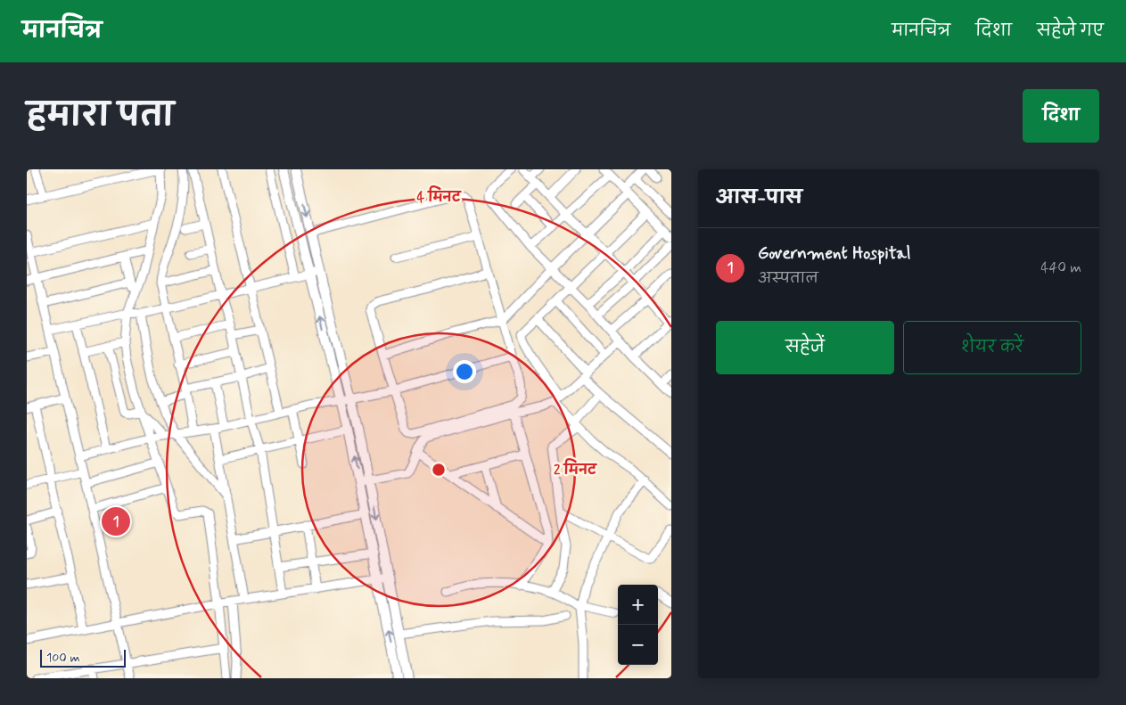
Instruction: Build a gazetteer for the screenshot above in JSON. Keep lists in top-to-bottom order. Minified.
{"scale_bar":"100 m","page":{"header":"मानचित्र","nav":["मानचित्र","दिशा","सहेजे गए"],"title":"हमारा पता","buttons":["दिशा",["सहेजें","शेयर करें"]],"heading":"आस-पास","list":[{"mark":"1","name":"Government Hospital","note":"अस्पताल","value":"440 m"}],"pins":"1","map_buttons":["+","−"],"scale":"100 m"},"rings":["4 मिनट","2 मिनट"]}
